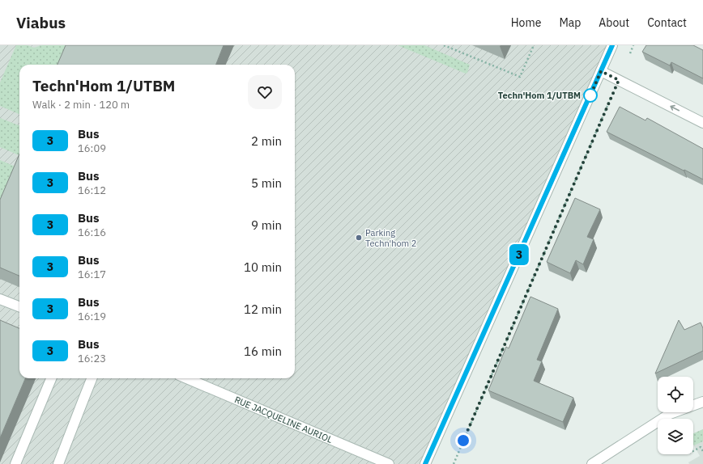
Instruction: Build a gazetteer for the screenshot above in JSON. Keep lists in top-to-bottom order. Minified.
{"streets":{"street":["RUE JACQUELINE AURIOL"]},"places":["Techn'Hom 1/UTBM","Parking Techn'hom 2"],"lines":["bus line 3"],"page":{"header":"Viabus","nav":["Home","Map","About","Contact"],"on_map":"3","heading":["Techn'Hom 1/UTBM","Walk · 2 min · 120 m"],"list":[{"mark":"3","name":"Bus","note":"16:09","value":"2 min"},{"mark":"3","name":"Bus","note":"16:12","value":"5 min"},{"mark":"3","name":"Bus","note":"16:16","value":"9 min"},{"mark":"3","name":"Bus","note":"16:17","value":"10 min"},{"mark":"3","name":"Bus","note":"16:19","value":"12 min"},{"mark":"3","name":"Bus","note":"16:23","value":"16 min"}]}}
